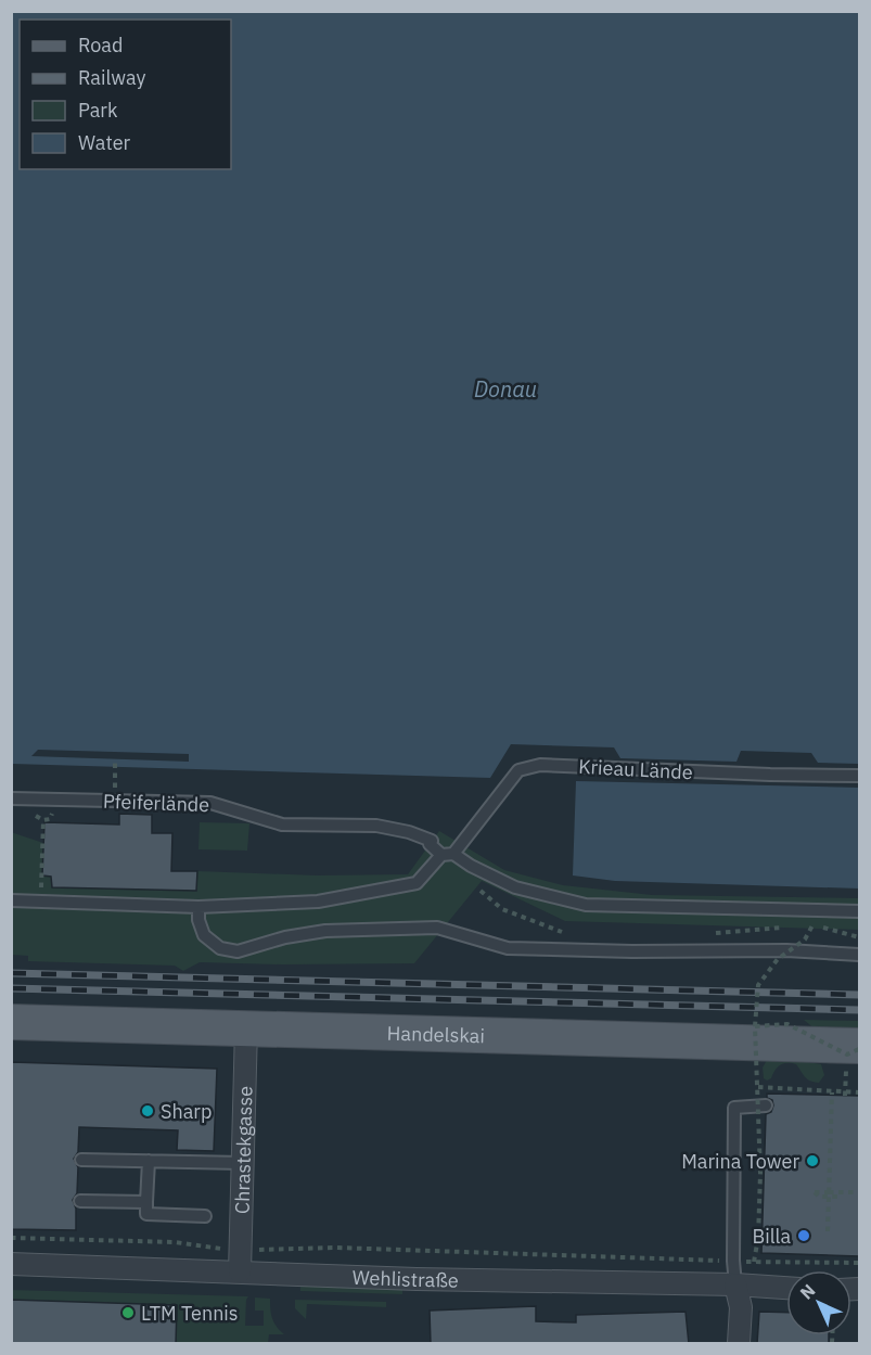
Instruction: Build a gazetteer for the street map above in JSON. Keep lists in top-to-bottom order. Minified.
{"streets":{"main road":["Handelskai"],"street":["Chrastekgasse","Wehlistraße"],"lane":["Krieau Lände","Pfeiferlände"]},"crossings":[["Krieau Lände","Pfeiferlände"],["Handelskai","Chrastekgasse"],["Chrastekgasse","Wehlistraße"]],"water":["Donau"],"places":["Sharp","Marina Tower","Billa","LTM Tennis"],"legend":["Road","Railway","Park","Water"],"north":"top left"}
